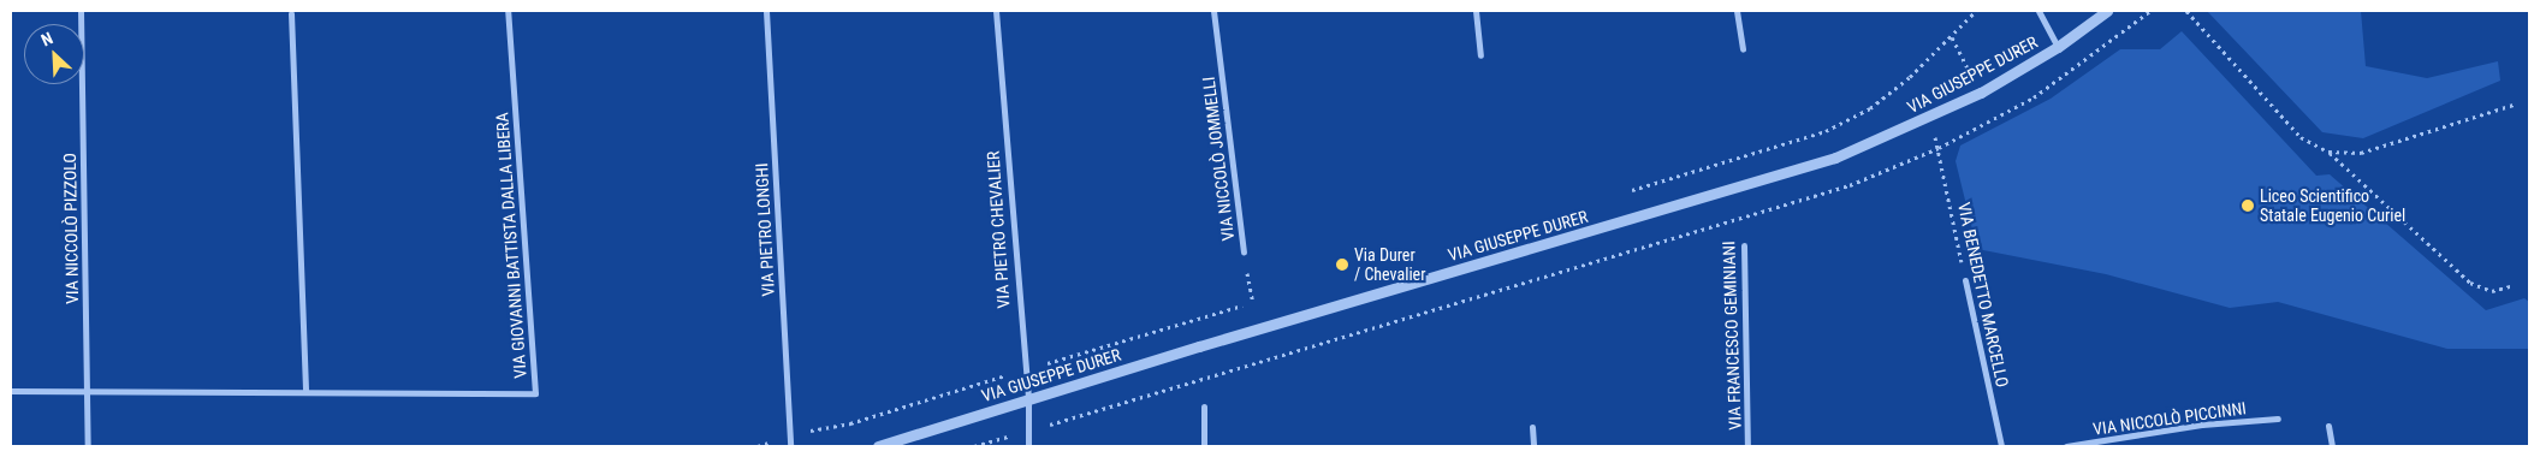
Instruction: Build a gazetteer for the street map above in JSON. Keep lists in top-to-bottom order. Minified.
{"streets":{"street":["VIA GIUSEPPE DURER","VIA NICCOLÒ JOMMELLI","VIA NICCOLÒ PIZZOLO","VIA PIETRO LONGHI","VIA PIETRO CHEVALIER","VIA GIOVANNI BATTISTA DALLA LIBERA","VIA BENEDETTO MARCELLO","VIA FRANCESCO GEMINIANI","VIA NICCOLÒ PICCINNI"]},"crossings":[["VIA GIUSEPPE DURER","VIA PIETRO CHEVALIER"],["VIA GIUSEPPE DURER","VIA FRANCESCO GEMINIANI"],["VIA NICCOLÒ PIZZOLO","VIA GIOVANNI BATTISTA DALLA LIBERA"]],"places":["Liceo Scientifico Statale Eugenio Curiel","Via Durer / Chevalier"],"north":"top left"}
